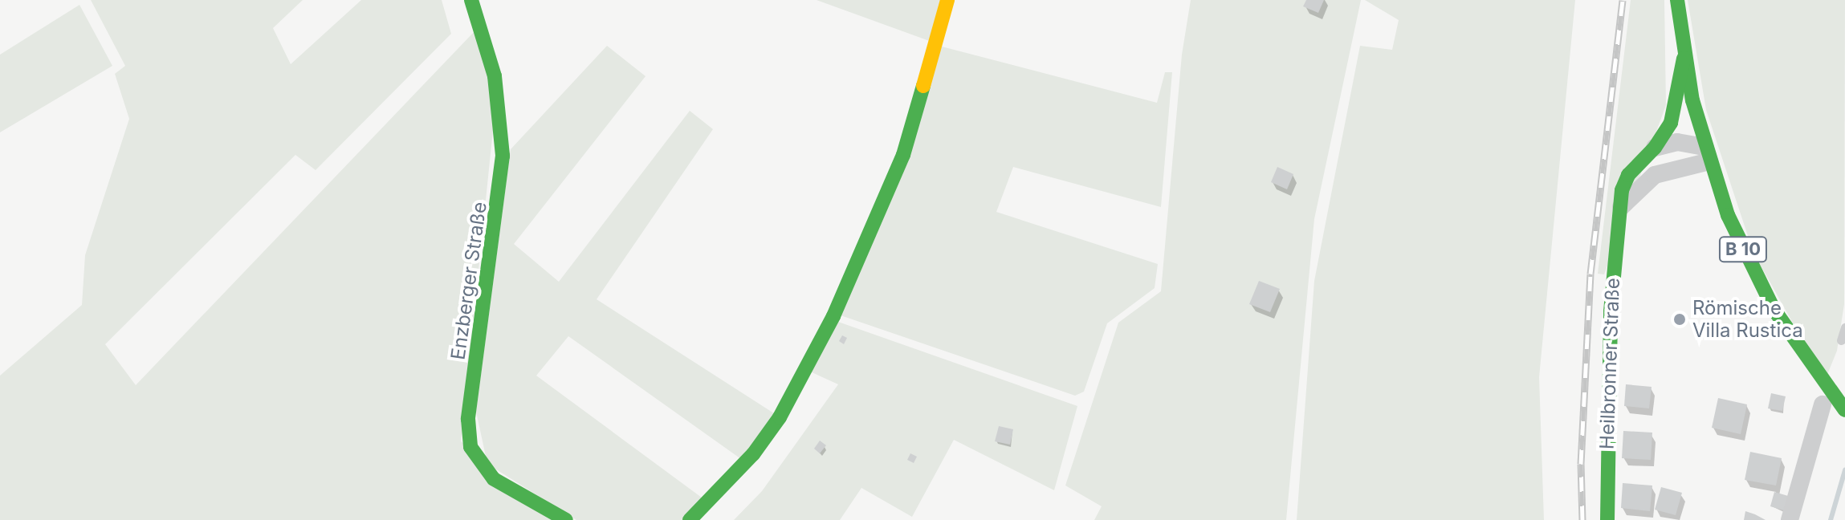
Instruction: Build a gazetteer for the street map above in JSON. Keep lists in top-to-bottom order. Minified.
{"streets":{"street":["B 10","Enzberger Straße","Heilbronner Straße"]},"crossings":[["B 10","Heilbronner Straße"]],"places":["Römische Villa Rustica"]}
